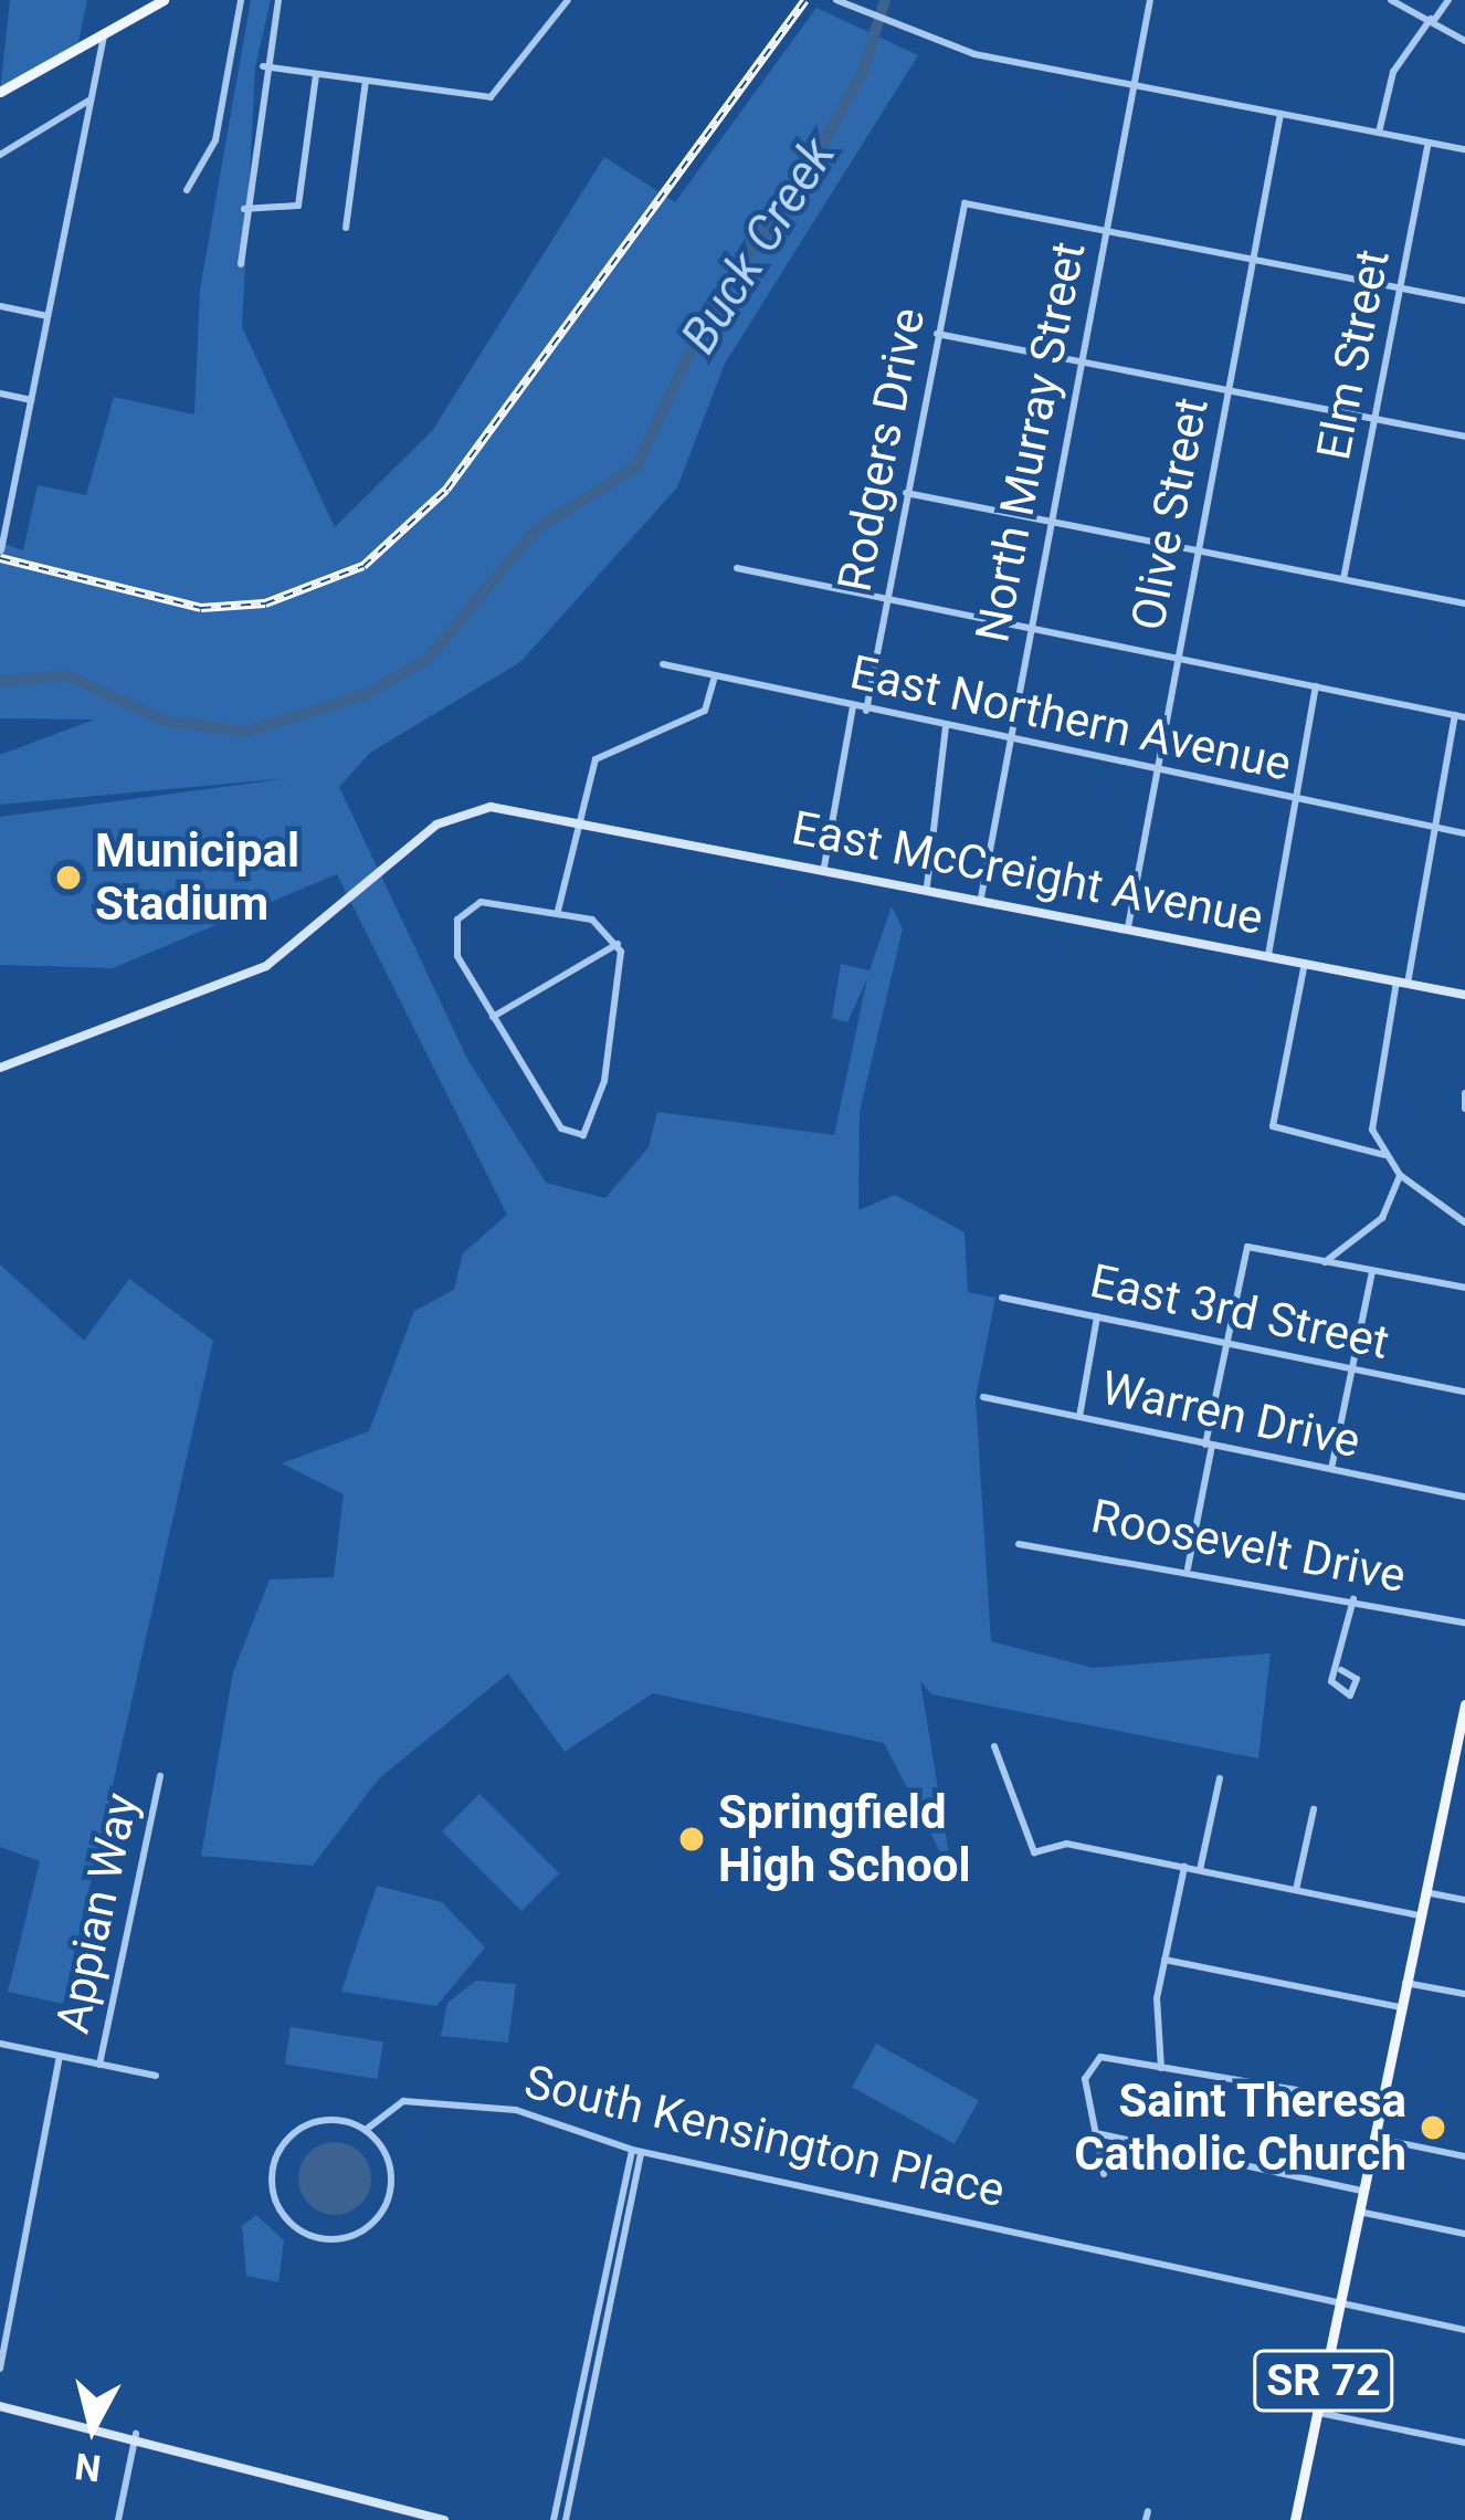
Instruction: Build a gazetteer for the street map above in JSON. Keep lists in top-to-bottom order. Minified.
{"streets":{"main road":["SR 72"],"street":["Elm Street","North Murray Street","Rodgers Drive","Olive Street","East Northern Avenue","East McCreight Avenue","East 3rd Street","Warren Drive","Roosevelt Drive","Appian Way","South Kensington Place"]},"crossings":[["North Murray Street","Rodgers Drive"],["North Murray Street","East Northern Avenue"],["North Murray Street","East McCreight Avenue"],["Rodgers Drive","East Northern Avenue"],["Olive Street","East Northern Avenue"],["Olive Street","East McCreight Avenue"],["South Kensington Place","SR 72"]],"water":["Buck Creek"],"places":["Municipal Stadium","Springfield High School","Saint Theresa Catholic Church"],"north":"bottom"}
